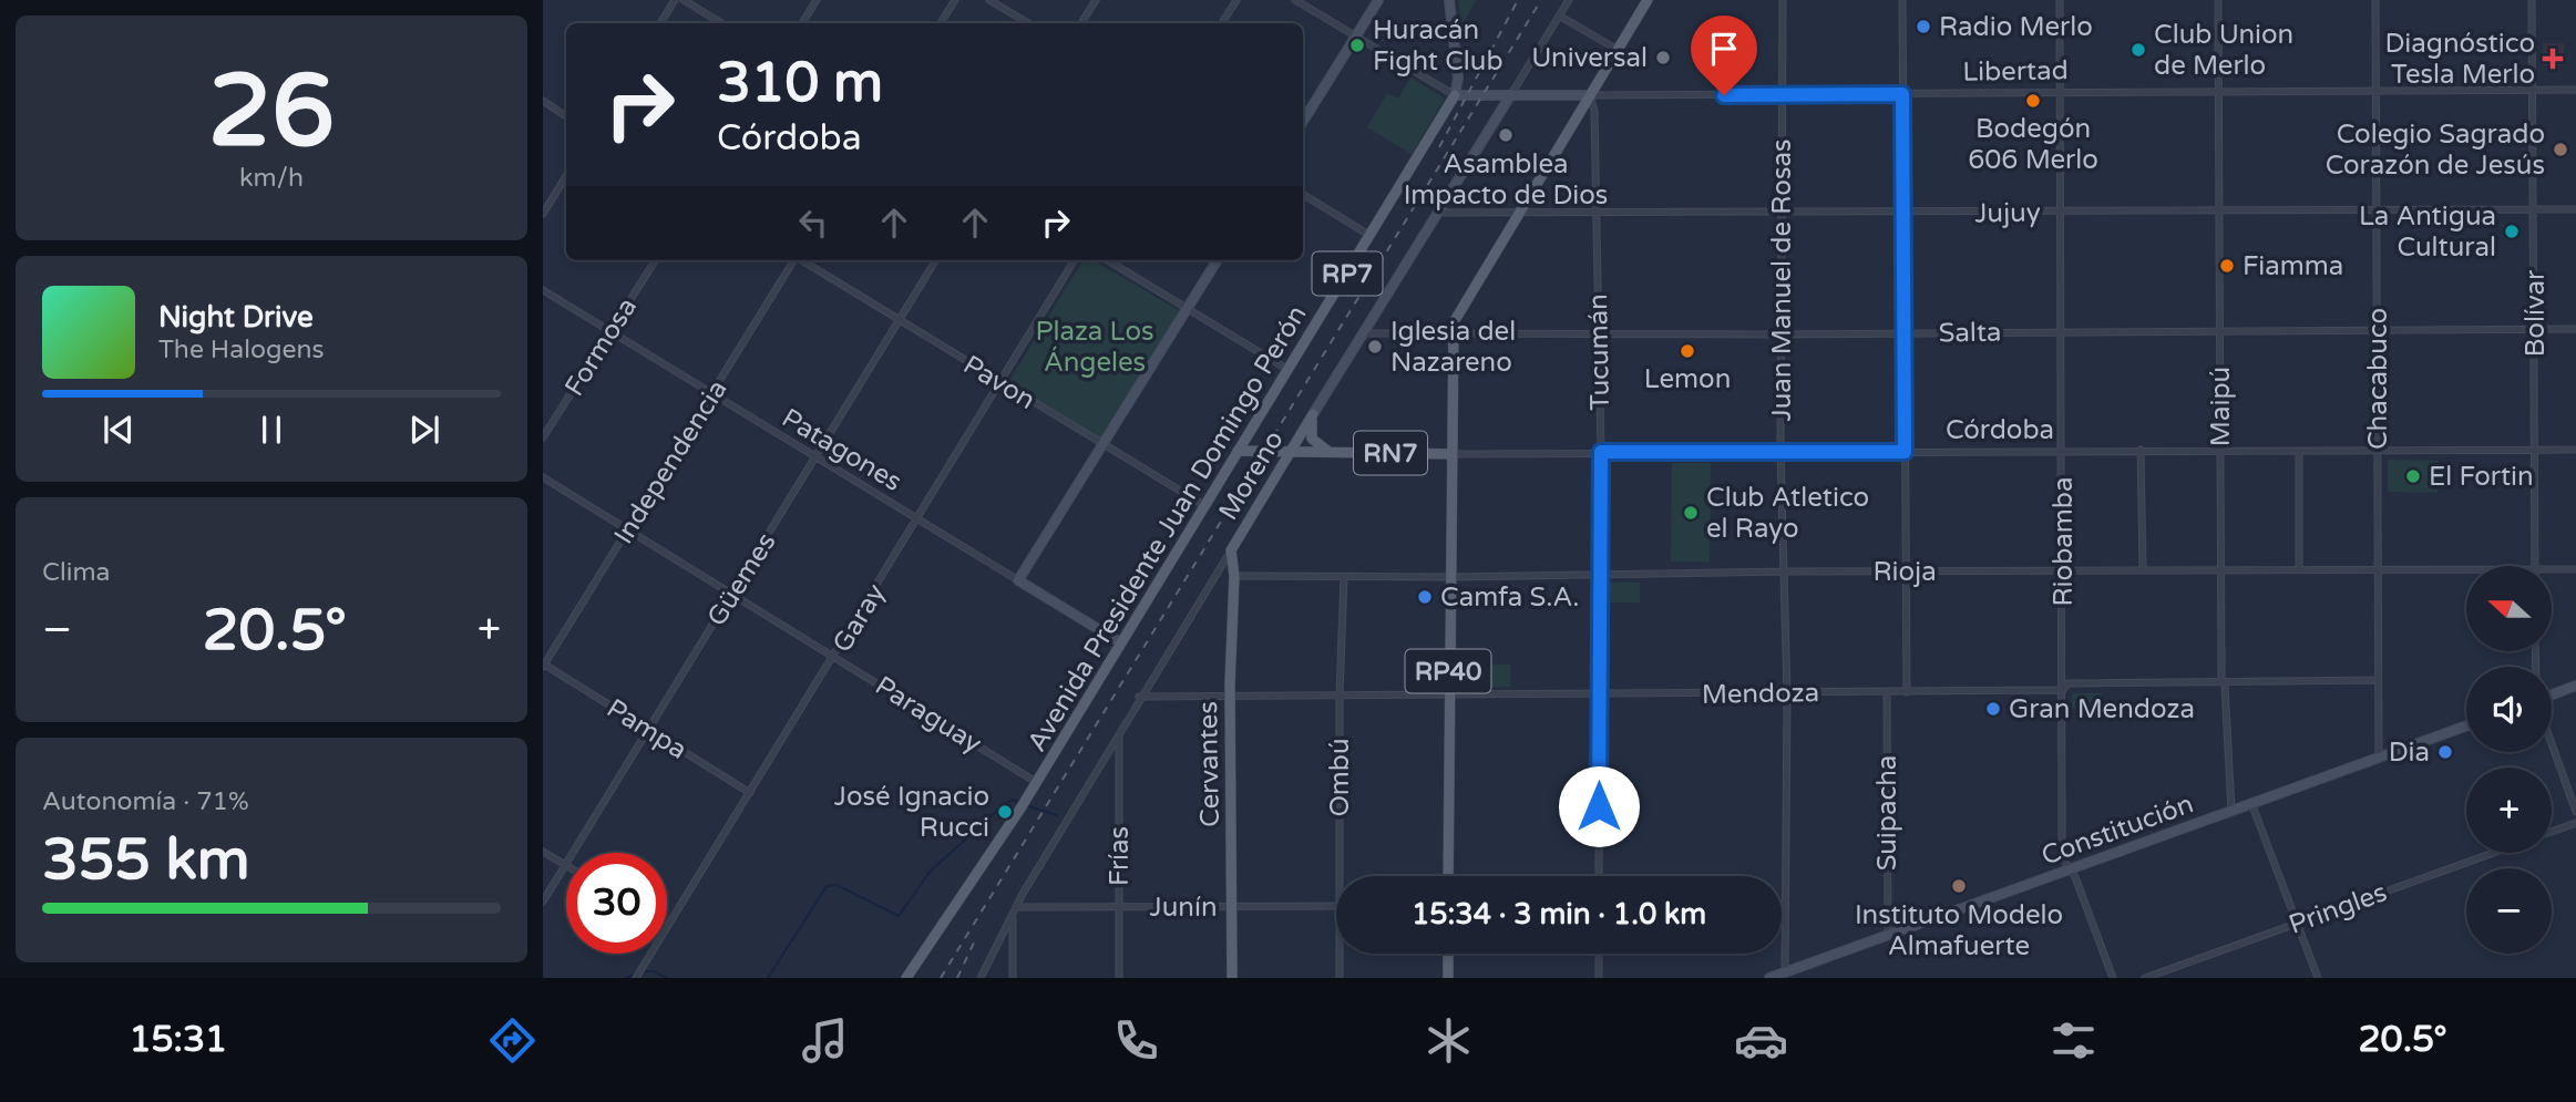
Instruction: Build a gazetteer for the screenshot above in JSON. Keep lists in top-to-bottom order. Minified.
{"streets":{"main road":["RP7","Córdoba","RN7","Moreno","Avenida Presidente Juan Domingo Perón","RP40","Cervantes"],"street":["Libertad","Jujuy","Juan Manuel de Rosas","Bolívar","Salta","Formosa","Tucumán","Chacabuco","Pavon","Maipú","Patagones","Independencia","Riobamba","Rioja","Güemes","Garay","Mendoza","Paraguay","Pampa","Ombú","Suipacha","Constitución","Frías","Junín","Pringles"]},"crossings":[["Libertad","Juan Manuel de Rosas"],["Libertad","Bolívar"],["Libertad","Tucumán"],["Libertad","Chacabuco"],["Libertad","Maipú"],["Libertad","Moreno"],["Libertad","Avenida Presidente Juan Domingo Perón"],["Libertad","Riobamba"],["Jujuy","Juan Manuel de Rosas"],["Jujuy","Bolívar"],["Jujuy","Tucumán"],["Jujuy","Chacabuco"],["Jujuy","Maipú"],["Jujuy","Moreno"],["Jujuy","Riobamba"],["Juan Manuel de Rosas","Salta"],["Juan Manuel de Rosas","Córdoba"],["Juan Manuel de Rosas","Rioja"],["Juan Manuel de Rosas","Mendoza"],["Juan Manuel de Rosas","Constitución"],["Bolívar","Salta"],["Bolívar","Córdoba"],["Salta","Tucumán"],["Salta","Chacabuco"],["Salta","Maipú"],["Salta","Moreno"],["Salta","Riobamba"],["Formosa","Patagones"],["Tucumán","Córdoba"],["Tucumán","Rioja"],["Tucumán","Mendoza"],["Chacabuco","Córdoba"],["Chacabuco","Rioja"],["Chacabuco","Mendoza"],["Chacabuco","Constitución"],["Pavon","Avenida Presidente Juan Domingo Perón"],["Pavon","Güemes"],["Pavon","Garay"],["Maipú","Córdoba"],["Maipú","Rioja"],["Maipú","Mendoza"],["Maipú","Constitución"],["Córdoba","Moreno"],["Córdoba","Avenida Presidente Juan Domingo Perón"],["Córdoba","Riobamba"],["Córdoba","RP40"],["Patagones","Independencia"],["Patagones","Avenida Presidente Juan Domingo Perón"],["Patagones","Güemes"],["Patagones","Garay"],["Independencia","Paraguay"],["Independencia","Pampa"],["Moreno","Mendoza"],["Moreno","Cervantes"],["Moreno","Frías"],["Moreno","Junín"],["Avenida Presidente Juan Domingo Perón","Paraguay"],["Riobamba","Rioja"],["Riobamba","Mendoza"],["Riobamba","Constitución"],["Rioja","RP40"],["Rioja","Cervantes"],["Rioja","Ombú"],["Güemes","Paraguay"],["Güemes","Pampa"],["Garay","Paraguay"],["Garay","Pampa"],["RP40","Mendoza"],["Mendoza","Cervantes"],["Mendoza","Ombú"],["Mendoza","Suipacha"],["Cervantes","Junín"],["Suipacha","Constitución"],["Frías","Junín"]],"parks":["Plaza Los Ángeles"],"places":{"other":["Radio Merlo","Huracán Fight Club","Club Union de Merlo","Universal","Bodegón 606 Merlo","Asamblea Impacto de Dios","Colegio Sagrado Corazón de Jesús","La Antigua Cultural","Fiamma","Iglesia del Nazareno","Lemon","El Fortin","Club Atletico el Rayo","Camfa S.A.","Gran Mendoza","Dia","José Ignacio Rucci","Instituto Modelo Almafuerte"],"health":["Diagnóstico Tesla Merlo"]},"north":"left","page":{"tile":[["26","km/h"],"Clima",["Autonomía · 71%","355 km"]],"turn":["310 m","Córdoba"],"song":["Night Drive","The Halogens"],"map_buttons":["+","−"],"heat":["−","20.5°","+"],"limit":"30","trip":"15:34 · 3 min · 1.0 km","tabs":["15:31","20.5°"]}}
